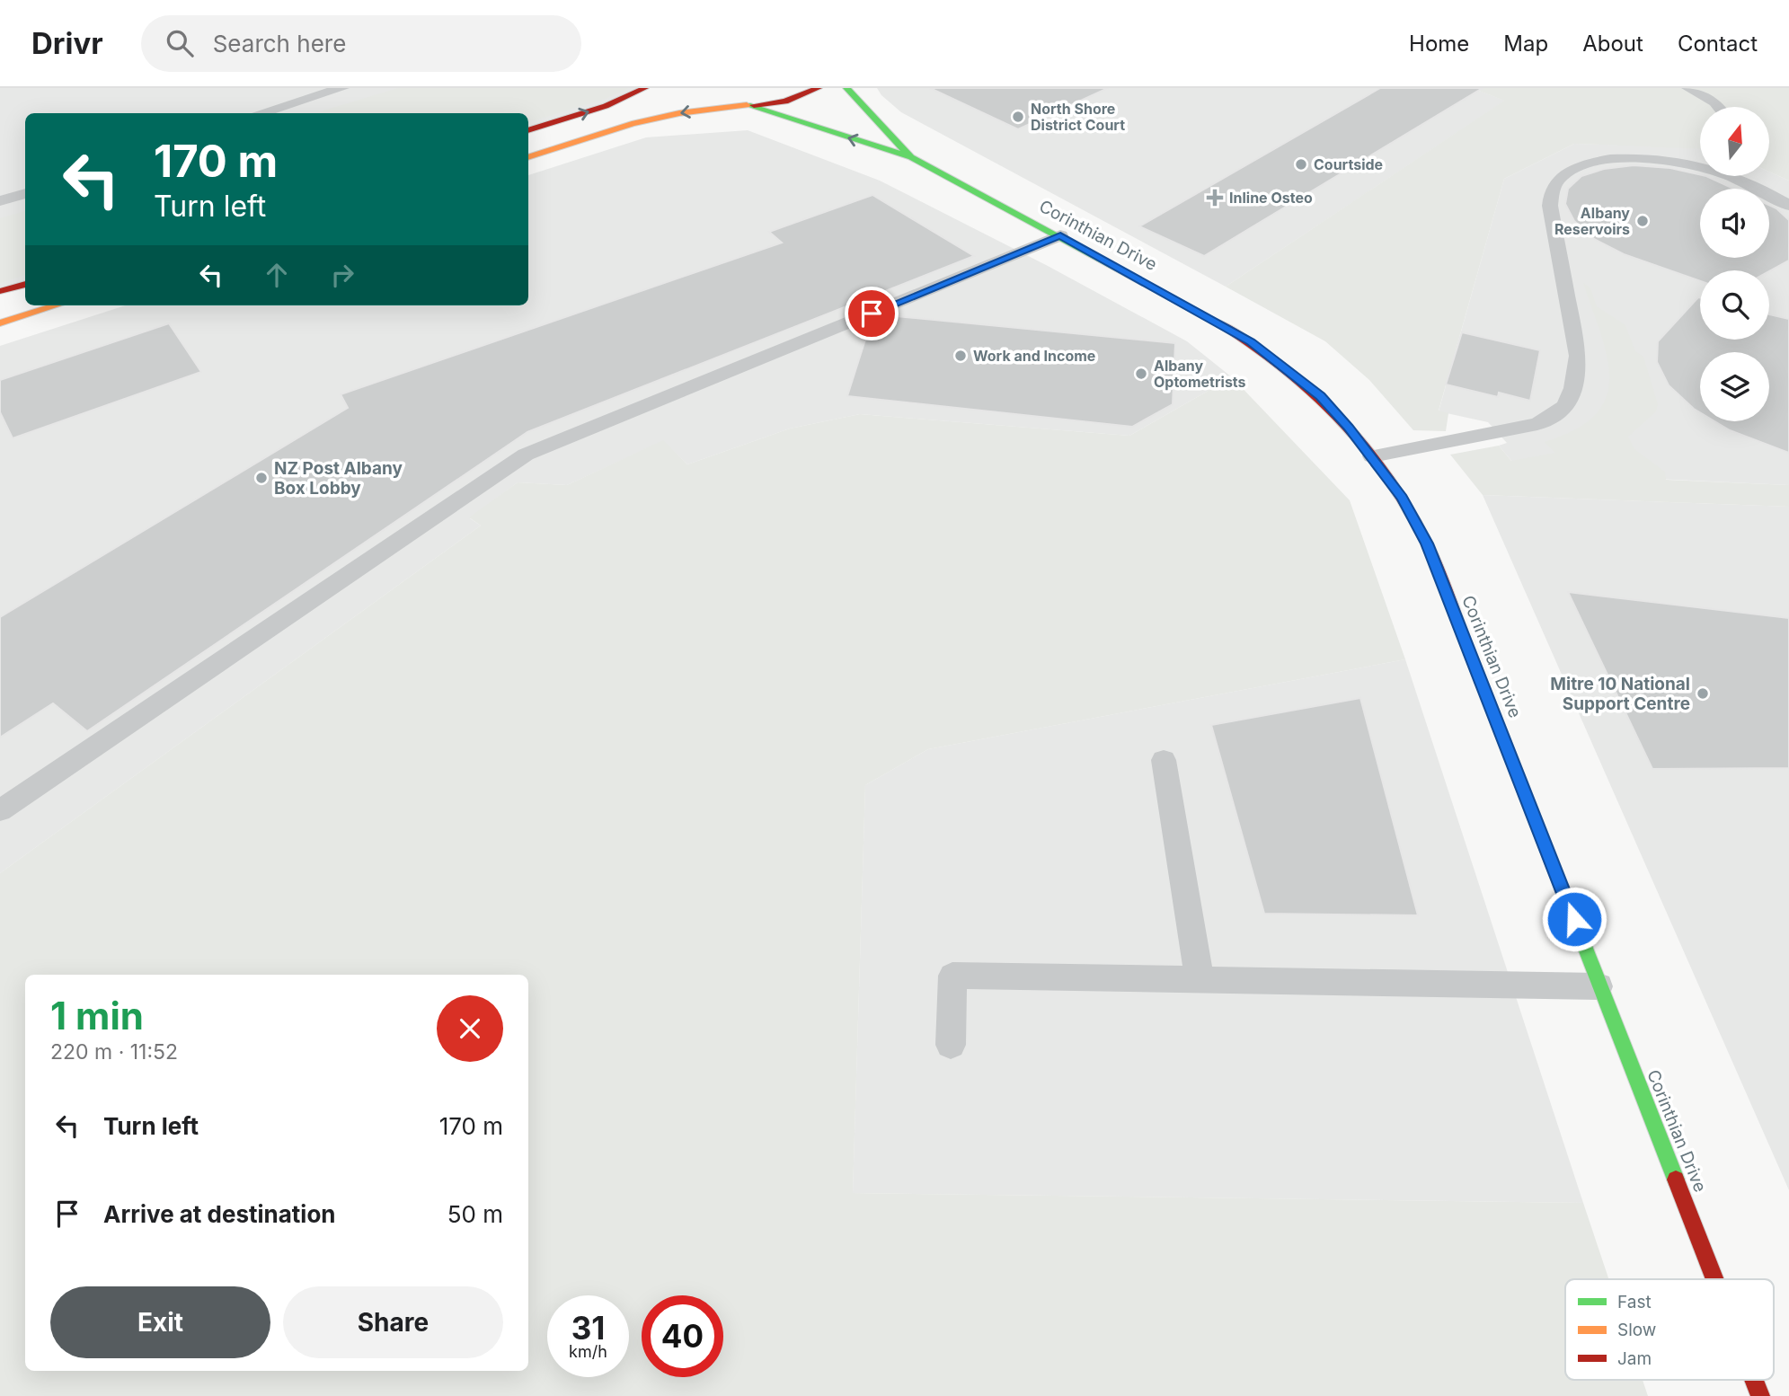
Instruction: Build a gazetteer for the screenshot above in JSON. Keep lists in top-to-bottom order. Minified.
{"streets":{"street":["Corinthian Drive"]},"places":{"other":["North Shore District Court","Courtside","Albany Reservoirs","Work and Income","Albany Optometrists","NZ Post Albany Box Lobby","Mitre 10 National Support Centre"],"health":["Inline Osteo"]},"legend":["Fast","Slow","Jam"],"north":"top","page":{"header":"Drivr","search":"Search here","nav":["Home","Map","About","Contact"],"turn":["170 m","Turn left"],"heading":["1 min","220 m · 11:52"],"list":[{"name":"Turn left","value":"170 m"},{"name":"Arrive at destination","value":"50 m"}],"buttons":["Exit","Share"],"speed":"31 km/h","limit":"40"}}
